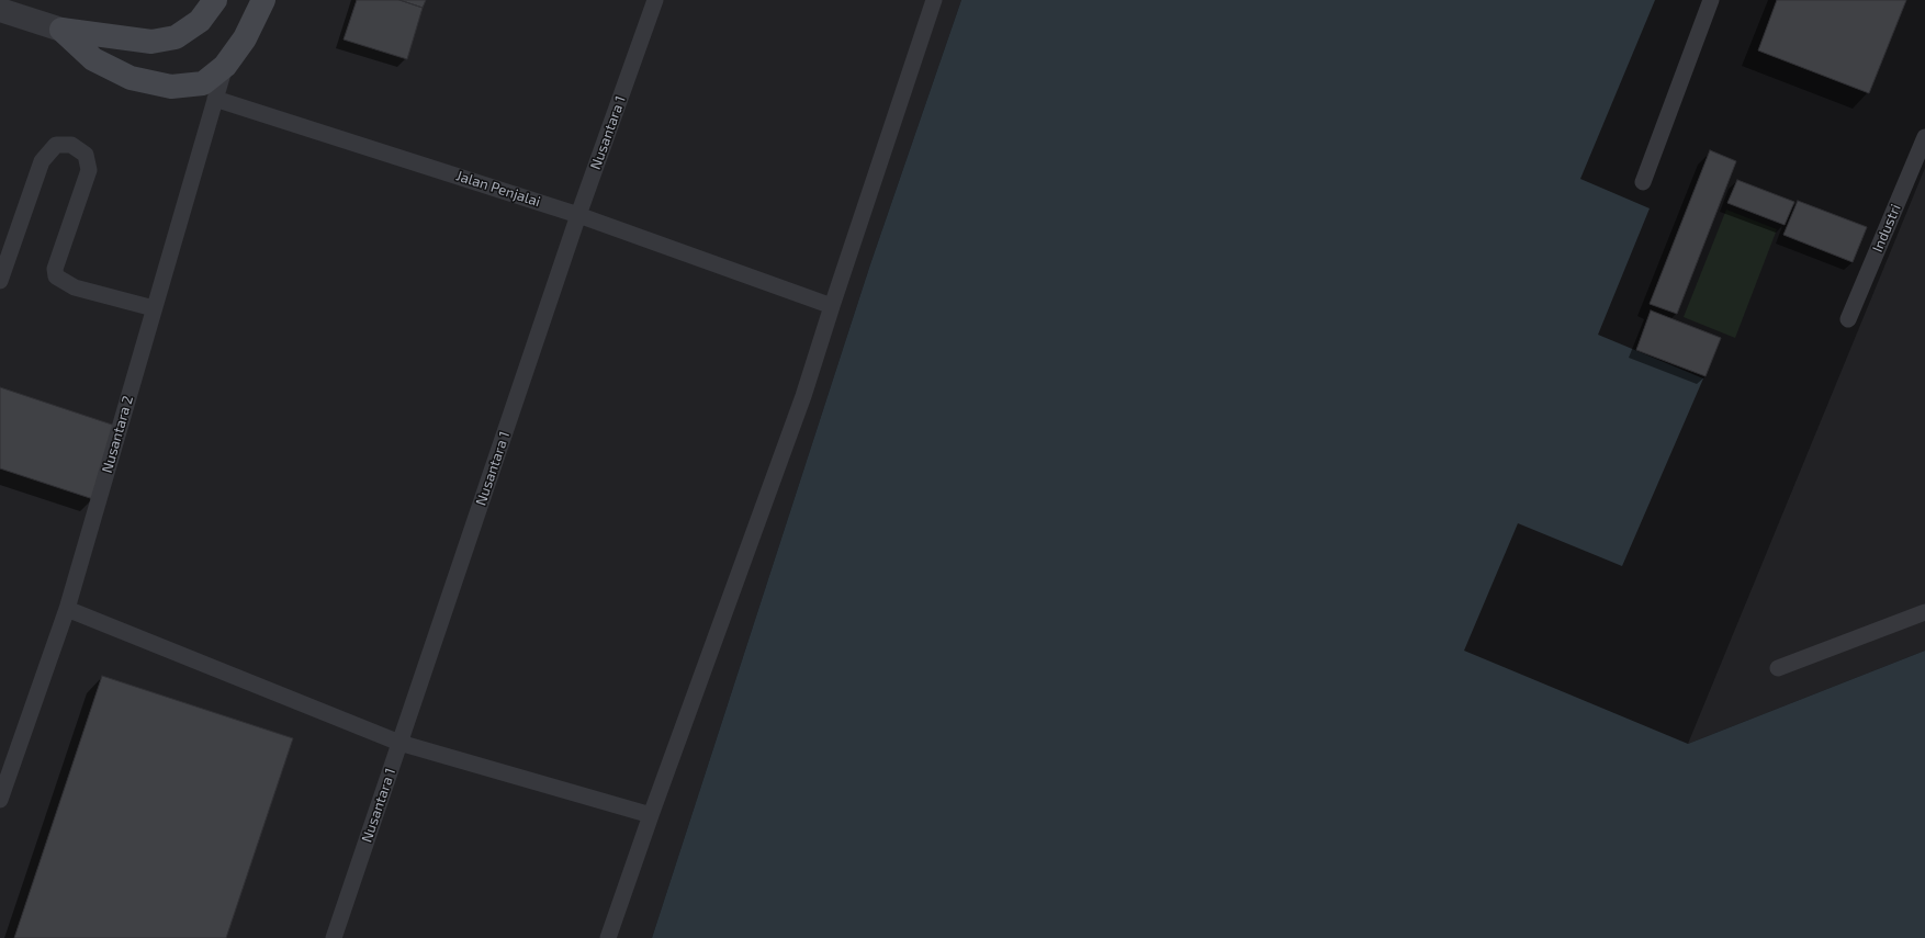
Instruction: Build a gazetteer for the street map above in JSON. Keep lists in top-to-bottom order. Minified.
{"streets":{"lane":["Nusantara 1","Jalan Penjalai","Industri","Nusantara 2"]},"crossings":[["Nusantara 1","Jalan Penjalai"],["Jalan Penjalai","Nusantara 2"]]}
